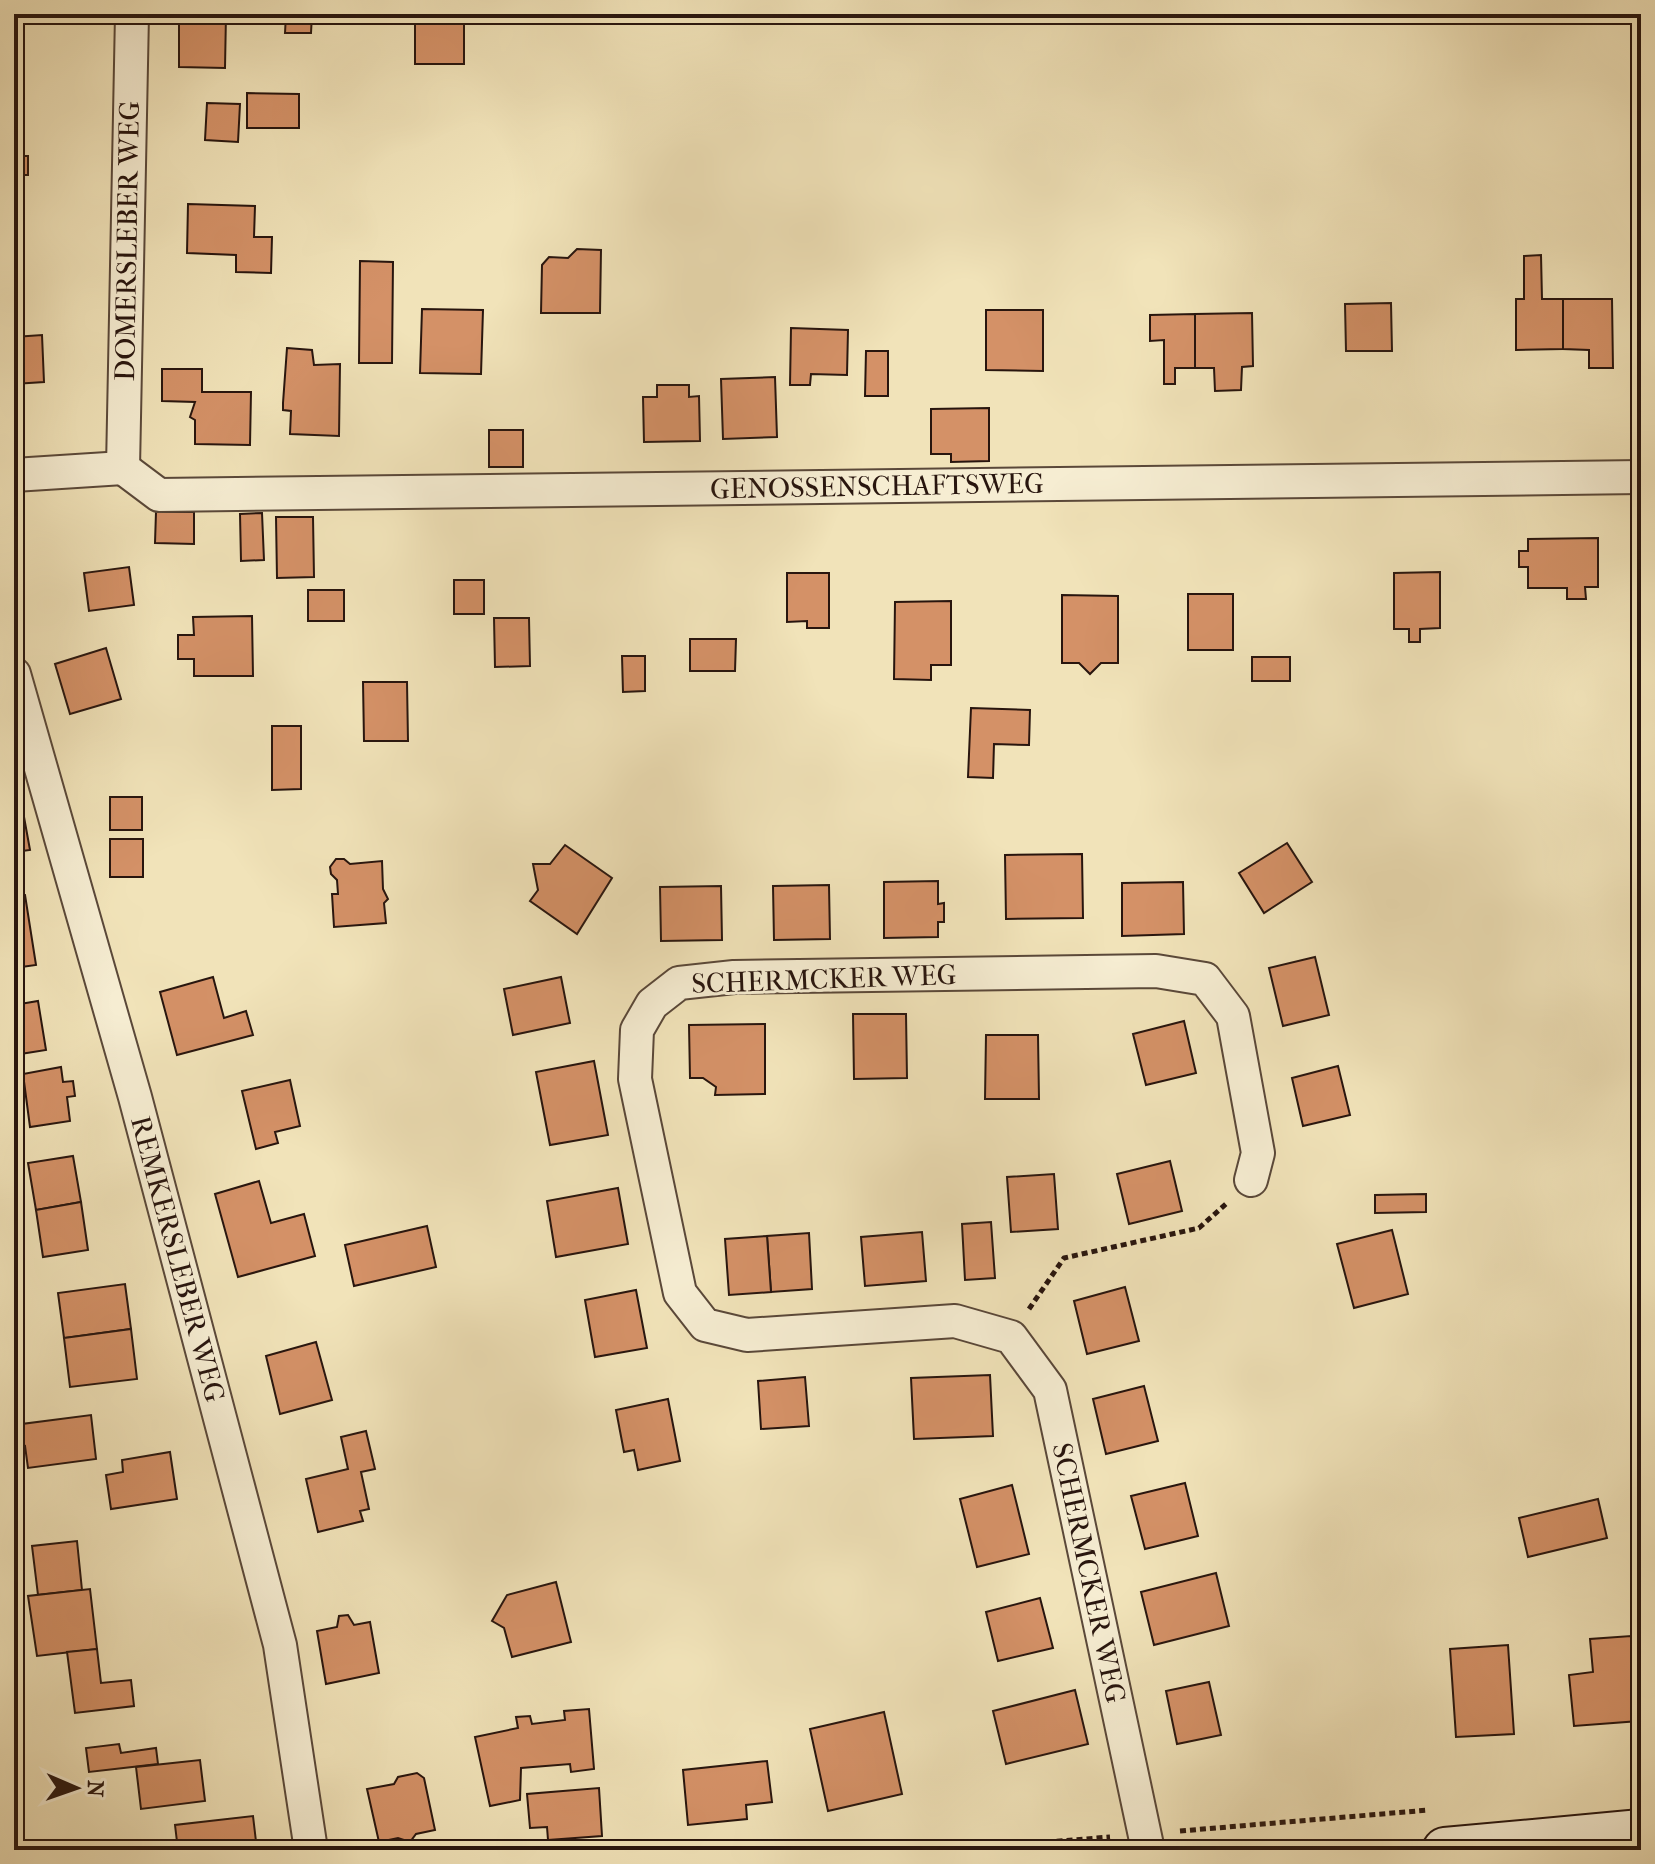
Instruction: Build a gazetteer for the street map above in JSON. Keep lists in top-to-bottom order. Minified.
{"streets":{"street":["DOMERSLEBER WEG","GENOSSENSCHAFTSWEG","SCHERMCKER WEG","REMKERSLEBER WEG"]},"crossings":[["DOMERSLEBER WEG","GENOSSENSCHAFTSWEG"]],"north":"right"}
